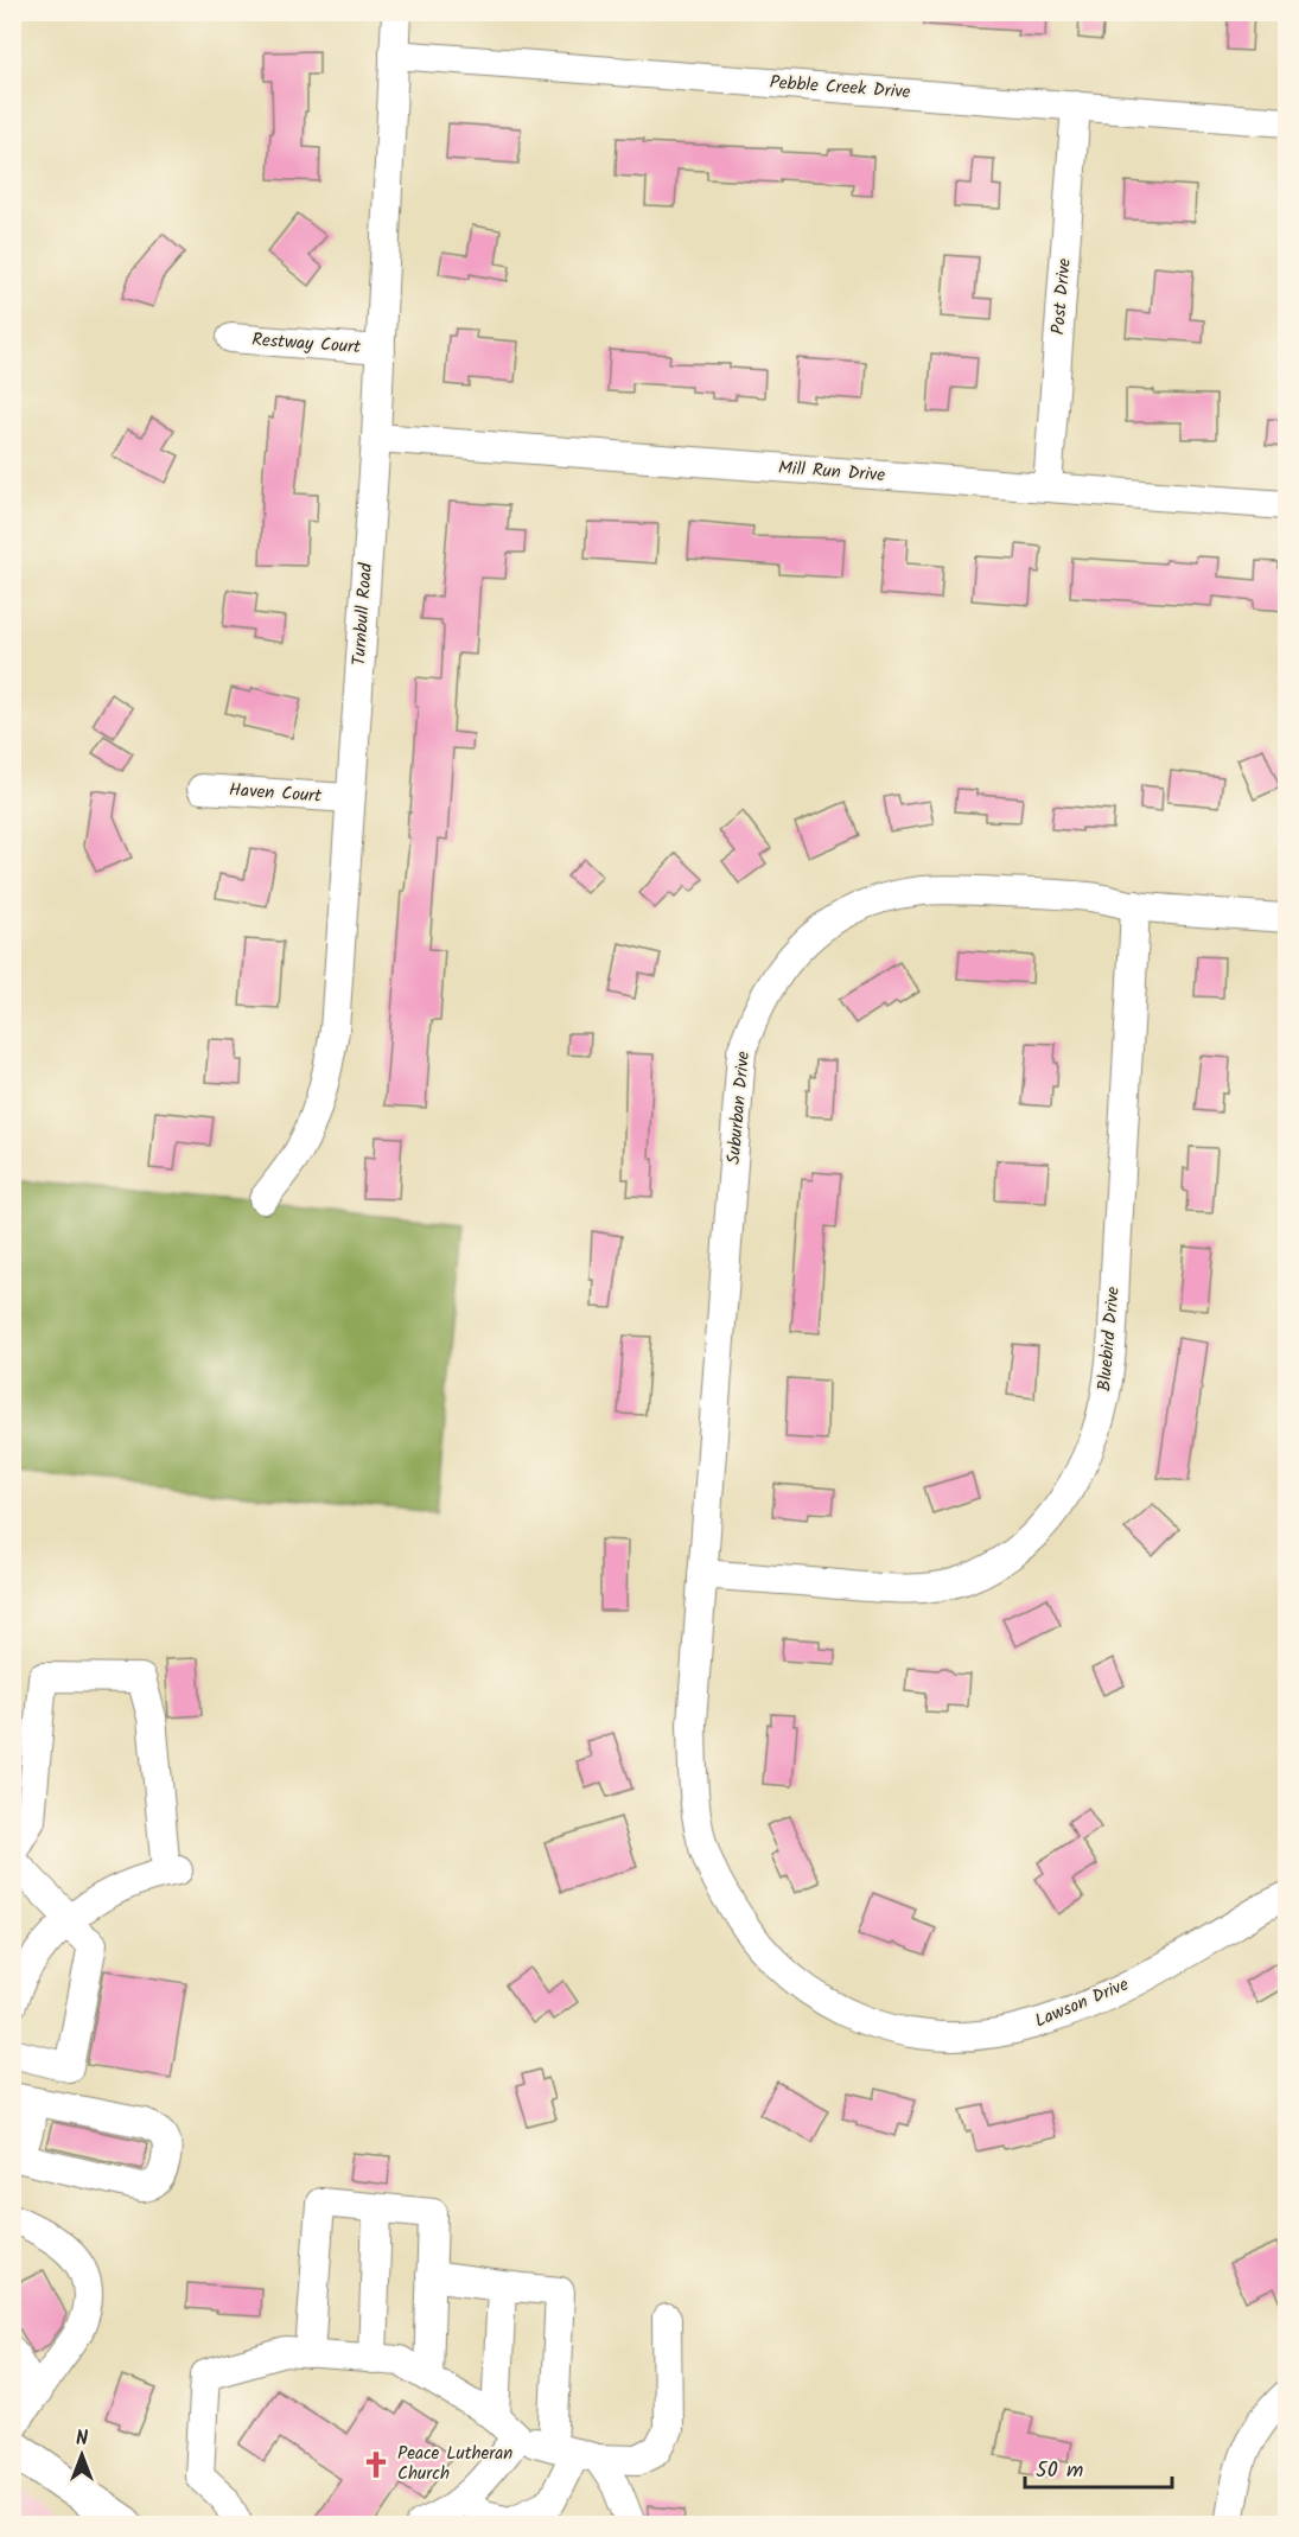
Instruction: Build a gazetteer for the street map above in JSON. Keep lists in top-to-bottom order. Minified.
{"streets":{"street":["Pebble Creek Drive","Post Drive","Restway Court","Mill Run Drive","Turnbull Road","Haven Court","Suburban Drive","Bluebird Drive","Lawson Drive"]},"crossings":[["Pebble Creek Drive","Post Drive"],["Pebble Creek Drive","Turnbull Road"],["Post Drive","Mill Run Drive"],["Restway Court","Turnbull Road"],["Mill Run Drive","Turnbull Road"],["Turnbull Road","Haven Court"],["Suburban Drive","Bluebird Drive"],["Suburban Drive","Lawson Drive"],["Bluebird Drive","Lawson Drive"]],"places":{"church":["Peace Lutheran Church"]},"scale_bar":"50 m","north":"top"}
